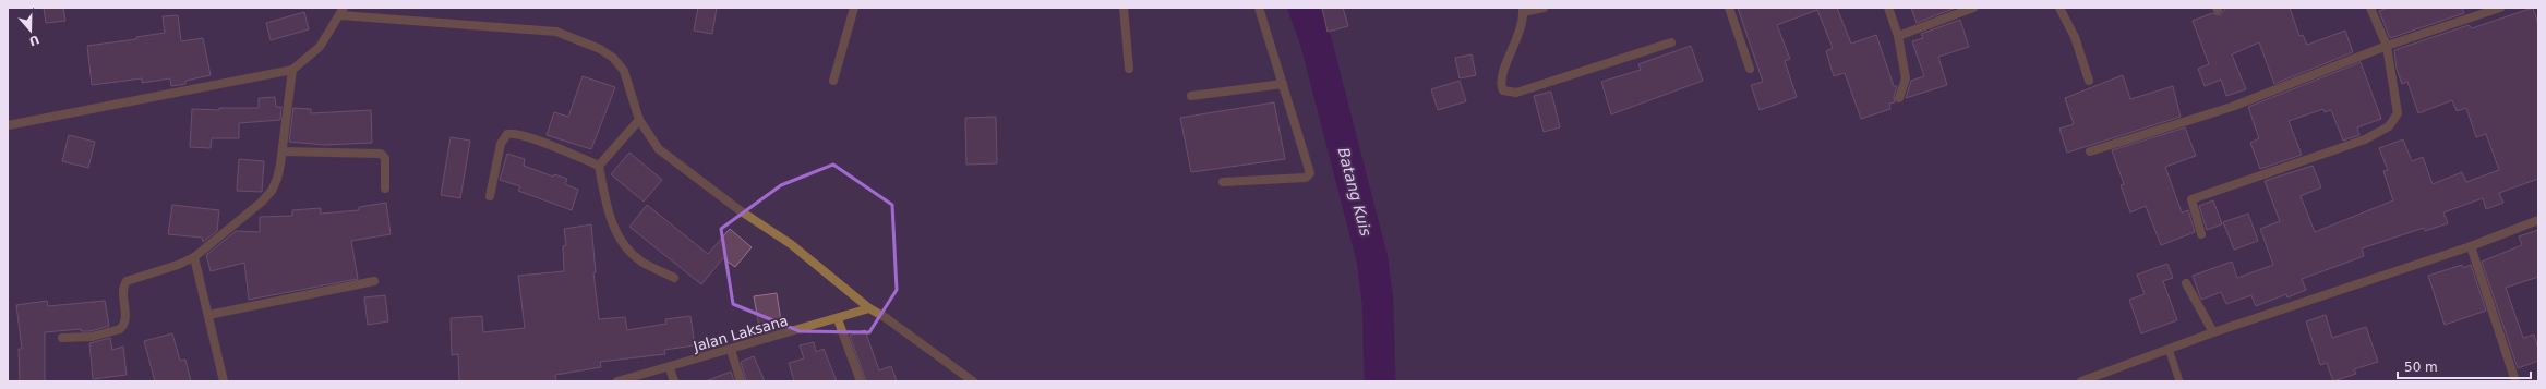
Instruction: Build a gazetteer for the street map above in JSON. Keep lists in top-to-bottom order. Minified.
{"streets":{"street":["Jalan Laksana"]},"water":["Batang Kuis"],"scale_bar":"50 m","north":"bottom"}
